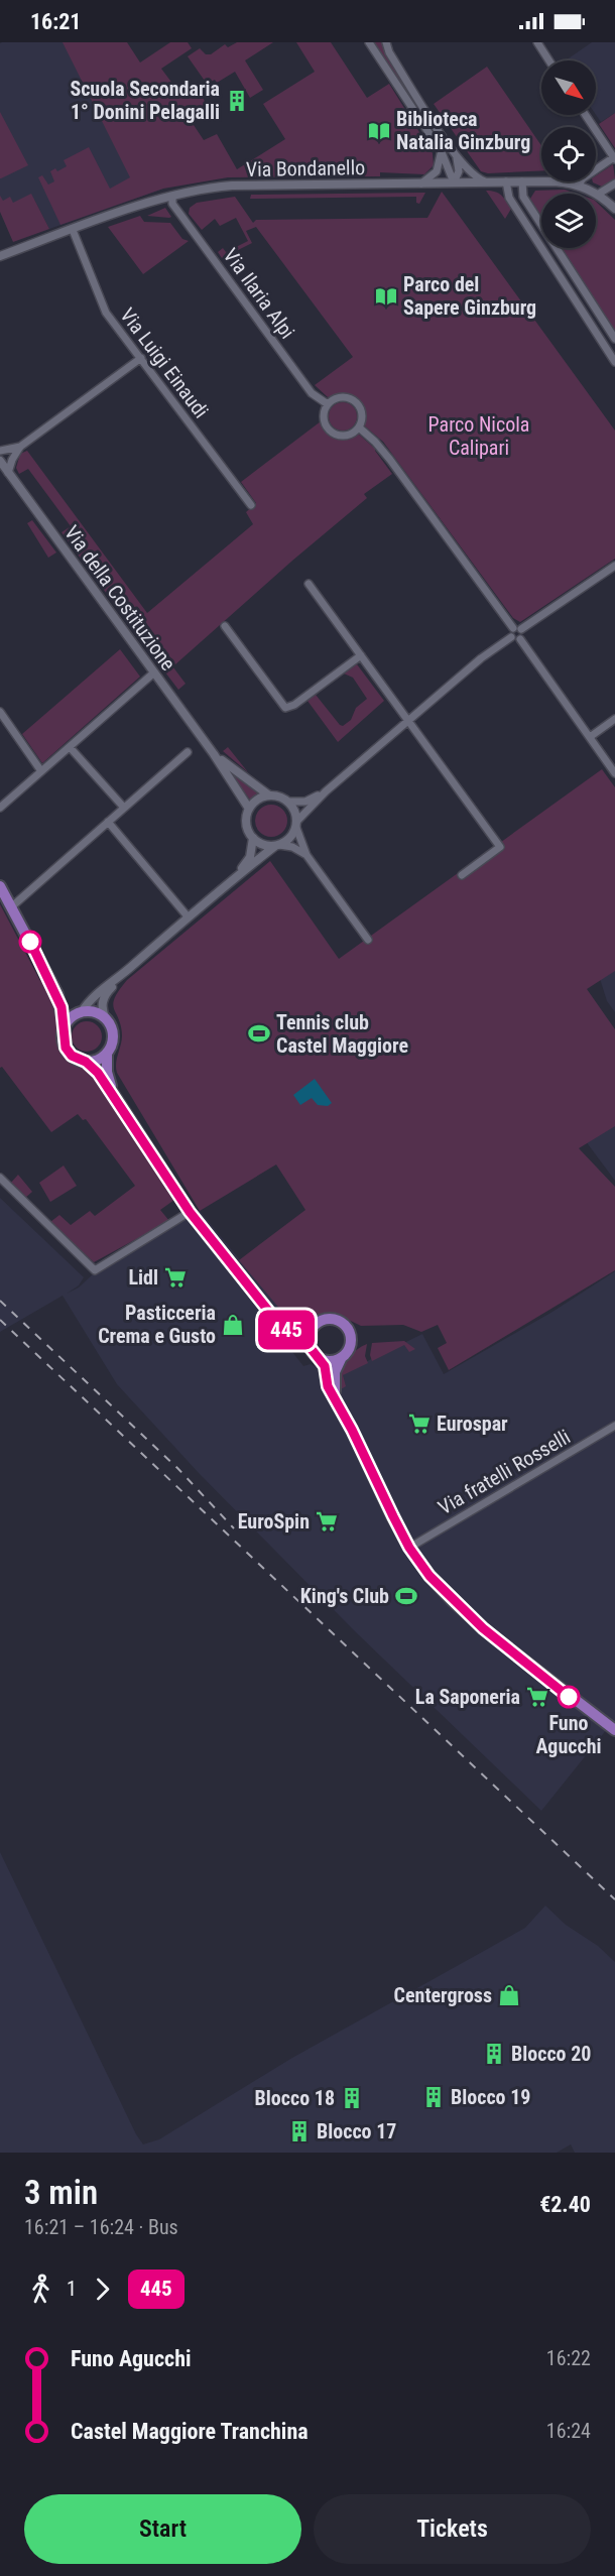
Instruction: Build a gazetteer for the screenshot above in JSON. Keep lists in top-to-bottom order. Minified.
{"streets":{"street":["Via Bondanello","Via Ilaria Alpi","Via Luigi Einaudi","Via della Costituzione","Via fratelli Rosselli"]},"crossings":[["Via Bondanello","Via Ilaria Alpi"],["Via Bondanello","Via Luigi Einaudi"]],"parks":["Parco Nicola Calipari"],"places":{"building":["Scuola Secondaria 1° Donini Pelagalli","Blocco 20","Blocco 19","Blocco 18","Blocco 17"],"library":["Biblioteca Natalia Ginzburg","Parco del Sapere Ginzburg"],"sports":["Tennis club Castel Maggiore","King's Club"],"supermarket":["Lidl","Eurospar","EuroSpin","La Saponeria"],"shop":["Pasticceria Crema e Gusto","Centergross"],"other":["Funo Agucchi"]},"lines":["bus line 445"],"north":"bottom right","page":{"status":"16:21","on_map":"445","heading":["3 min","16:21 – 16:24 · Bus","€2.40"],"legs":["1","445"],"list":[{"name":"Funo Agucchi","value":"16:22"},{"name":"Castel Maggiore Tranchina","value":"16:24"}],"buttons":["Start","Tickets"]}}
